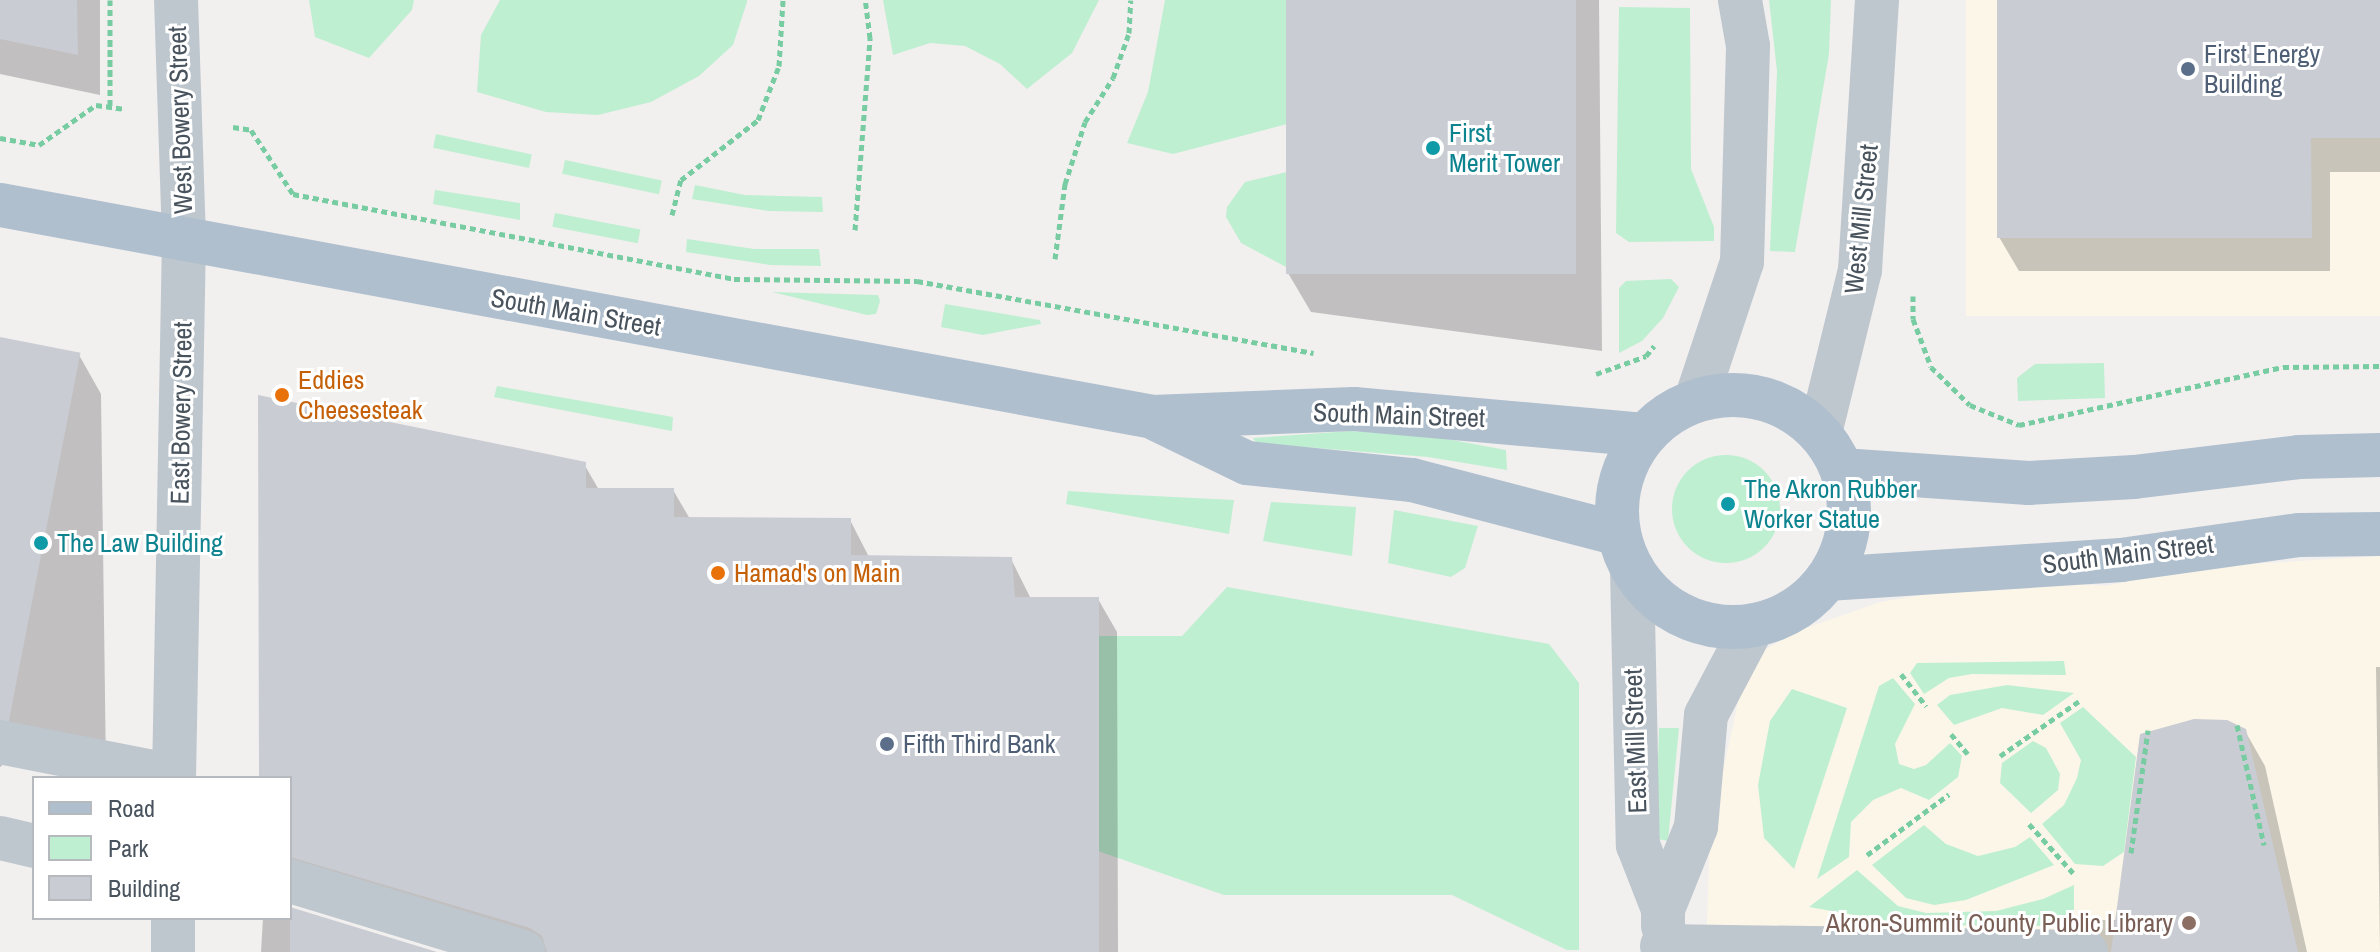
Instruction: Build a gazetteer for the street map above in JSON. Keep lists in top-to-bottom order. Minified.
{"streets":{"main road":["South Main Street"],"street":["West Bowery Street","West Mill Street","East Bowery Street","East Mill Street"]},"crossings":[["West Bowery Street","South Main Street"],["West Bowery Street","East Bowery Street"],["West Mill Street","South Main Street"],["West Mill Street","East Mill Street"],["South Main Street","East Bowery Street"],["South Main Street","East Mill Street"]],"places":["First Energy Building","First Merit Tower","Eddies Cheesesteak","The Akron Rubber Worker Statue","The Law Building","Hamad's on Main","Fifth Third Bank","Akron-Summit County Public Library"],"legend":["Road","Park","Building"]}
